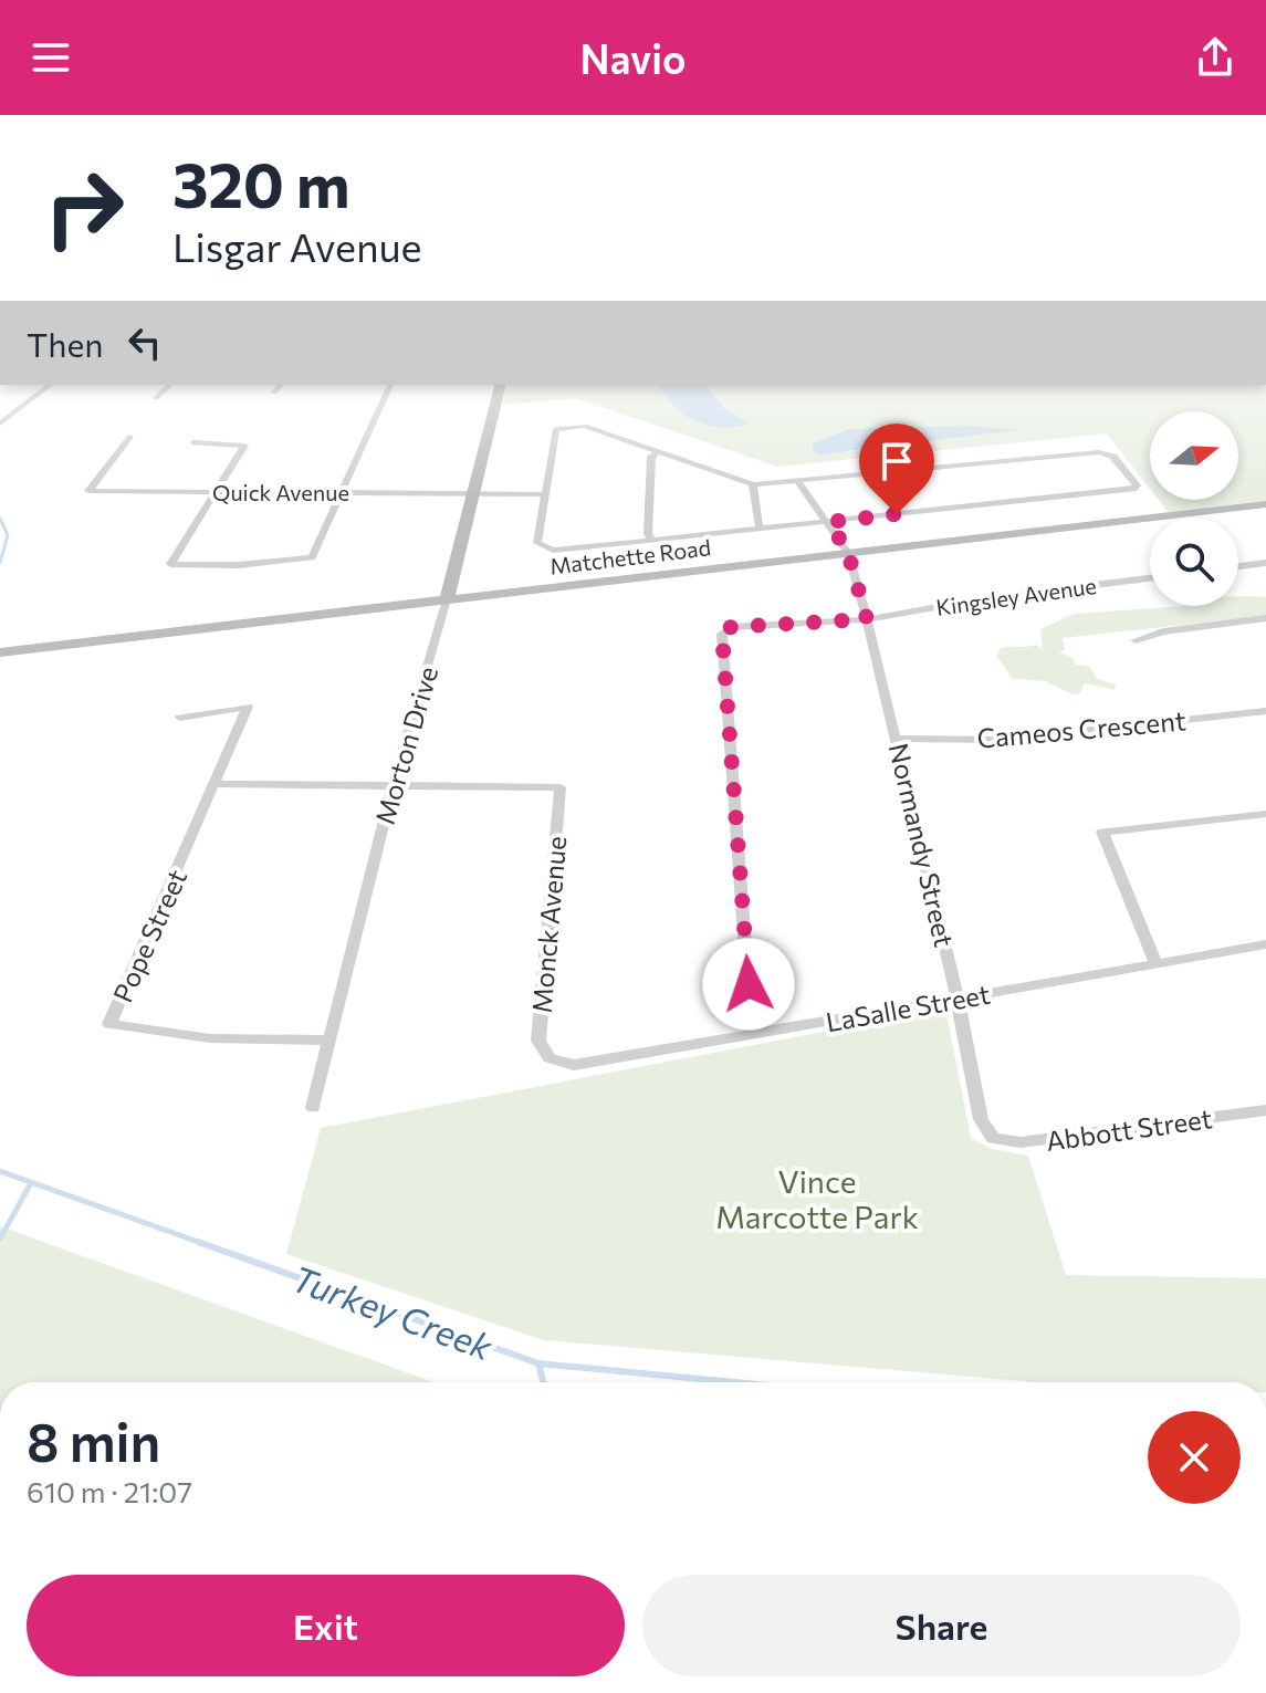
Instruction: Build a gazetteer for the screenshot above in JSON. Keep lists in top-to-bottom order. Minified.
{"streets":{"street":["Quick Avenue","Matchette Road","Kingsley Avenue","Cameos Crescent","Morton Drive","Normandy Street","Monck Avenue","Pope Street","LaSalle Street","Abbott Street"]},"crossings":[["Quick Avenue","Morton Drive"],["Matchette Road","Morton Drive"],["Matchette Road","Normandy Street"],["Kingsley Avenue","Normandy Street"],["Kingsley Avenue","LaSalle Street"],["Cameos Crescent","Normandy Street"],["Morton Drive","Monck Avenue"],["Morton Drive","Pope Street"],["Normandy Street","LaSalle Street"],["Normandy Street","Abbott Street"],["Monck Avenue","LaSalle Street"]],"water":["Turkey Creek"],"parks":["Vince Marcotte Park"],"north":"right","page":{"header":"Navio","turn":["320 m","Lisgar Avenue"],"then":"Then","heading":["8 min","610 m · 21:07"],"buttons":["Exit","Share"]}}
